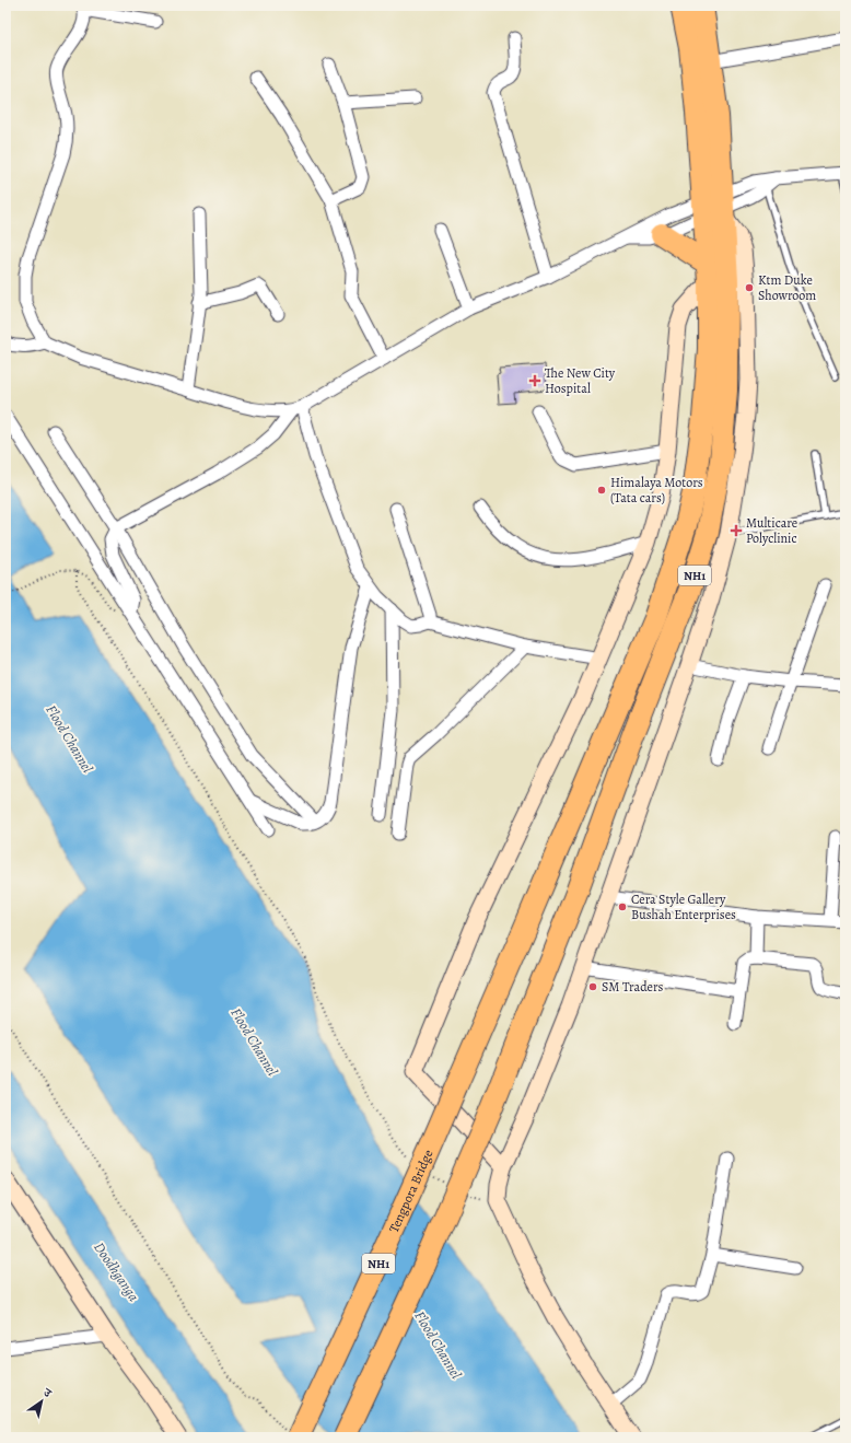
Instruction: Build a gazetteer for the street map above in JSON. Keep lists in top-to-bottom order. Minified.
{"streets":{"highway":["NH1","Tengpora Bridge"]},"crossings":[["NH1","Tengpora Bridge"]],"water":["Flood Channel","Doodhganga"],"places":{"other":["Ktm Duke Showroom","Himalaya Motors (Tata cars)","Cera Style Gallery Bushah Enterprises","SM Traders"],"health":["The New City Hospital","Multicare Polyclinic"]},"north":"top right"}
